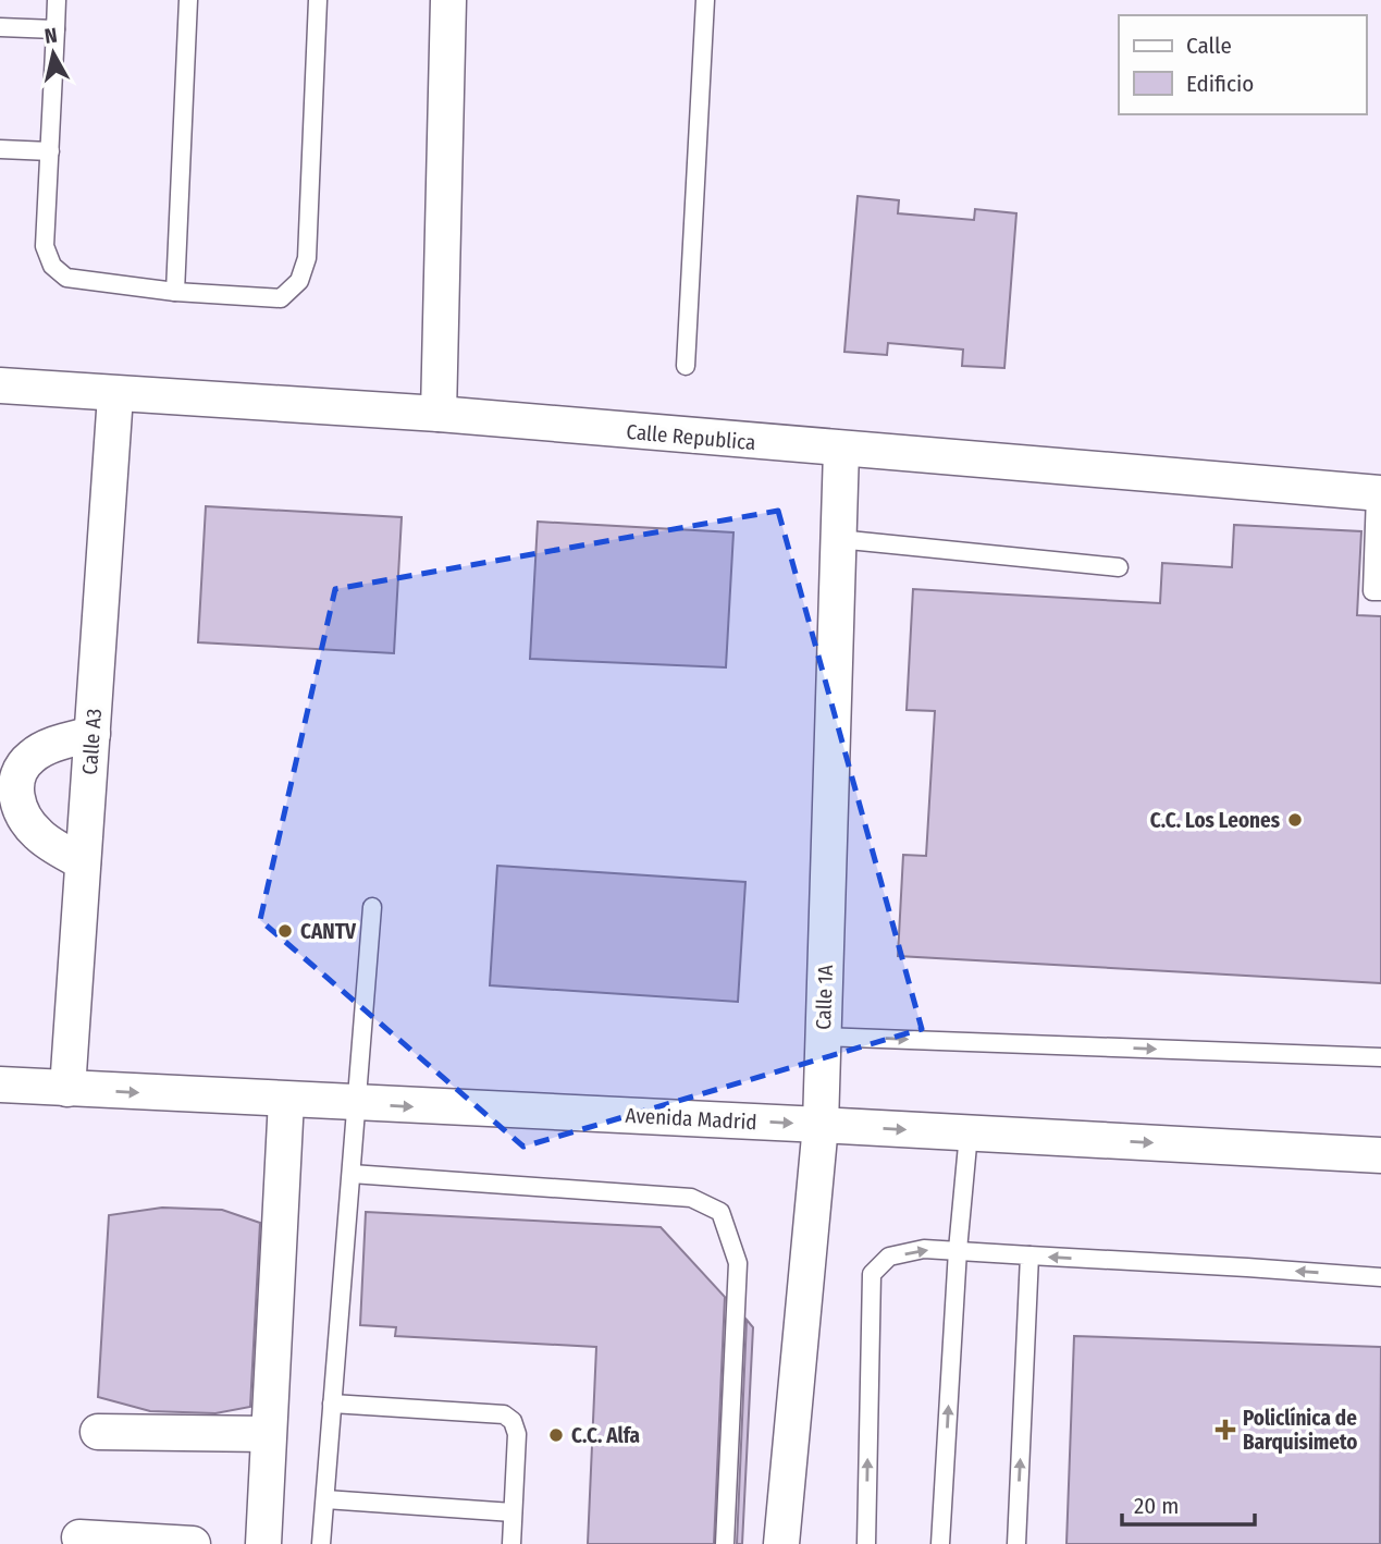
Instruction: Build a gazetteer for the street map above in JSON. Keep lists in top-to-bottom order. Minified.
{"streets":{"street":["Calle Republica","Calle A3","Calle 1A","Avenida Madrid"]},"crossings":[["Calle Republica","Calle A3"],["Calle Republica","Calle 1A"],["Calle A3","Avenida Madrid"],["Calle 1A","Avenida Madrid"]],"one_way":["Avenida Madrid"],"places":{"other":["C.C. Los Leones","CANTV","C.C. Alfa"],"health":["Policlínica de Barquisimeto"]},"legend":["Calle","Edificio"],"scale_bar":"20 m","north":"top"}
